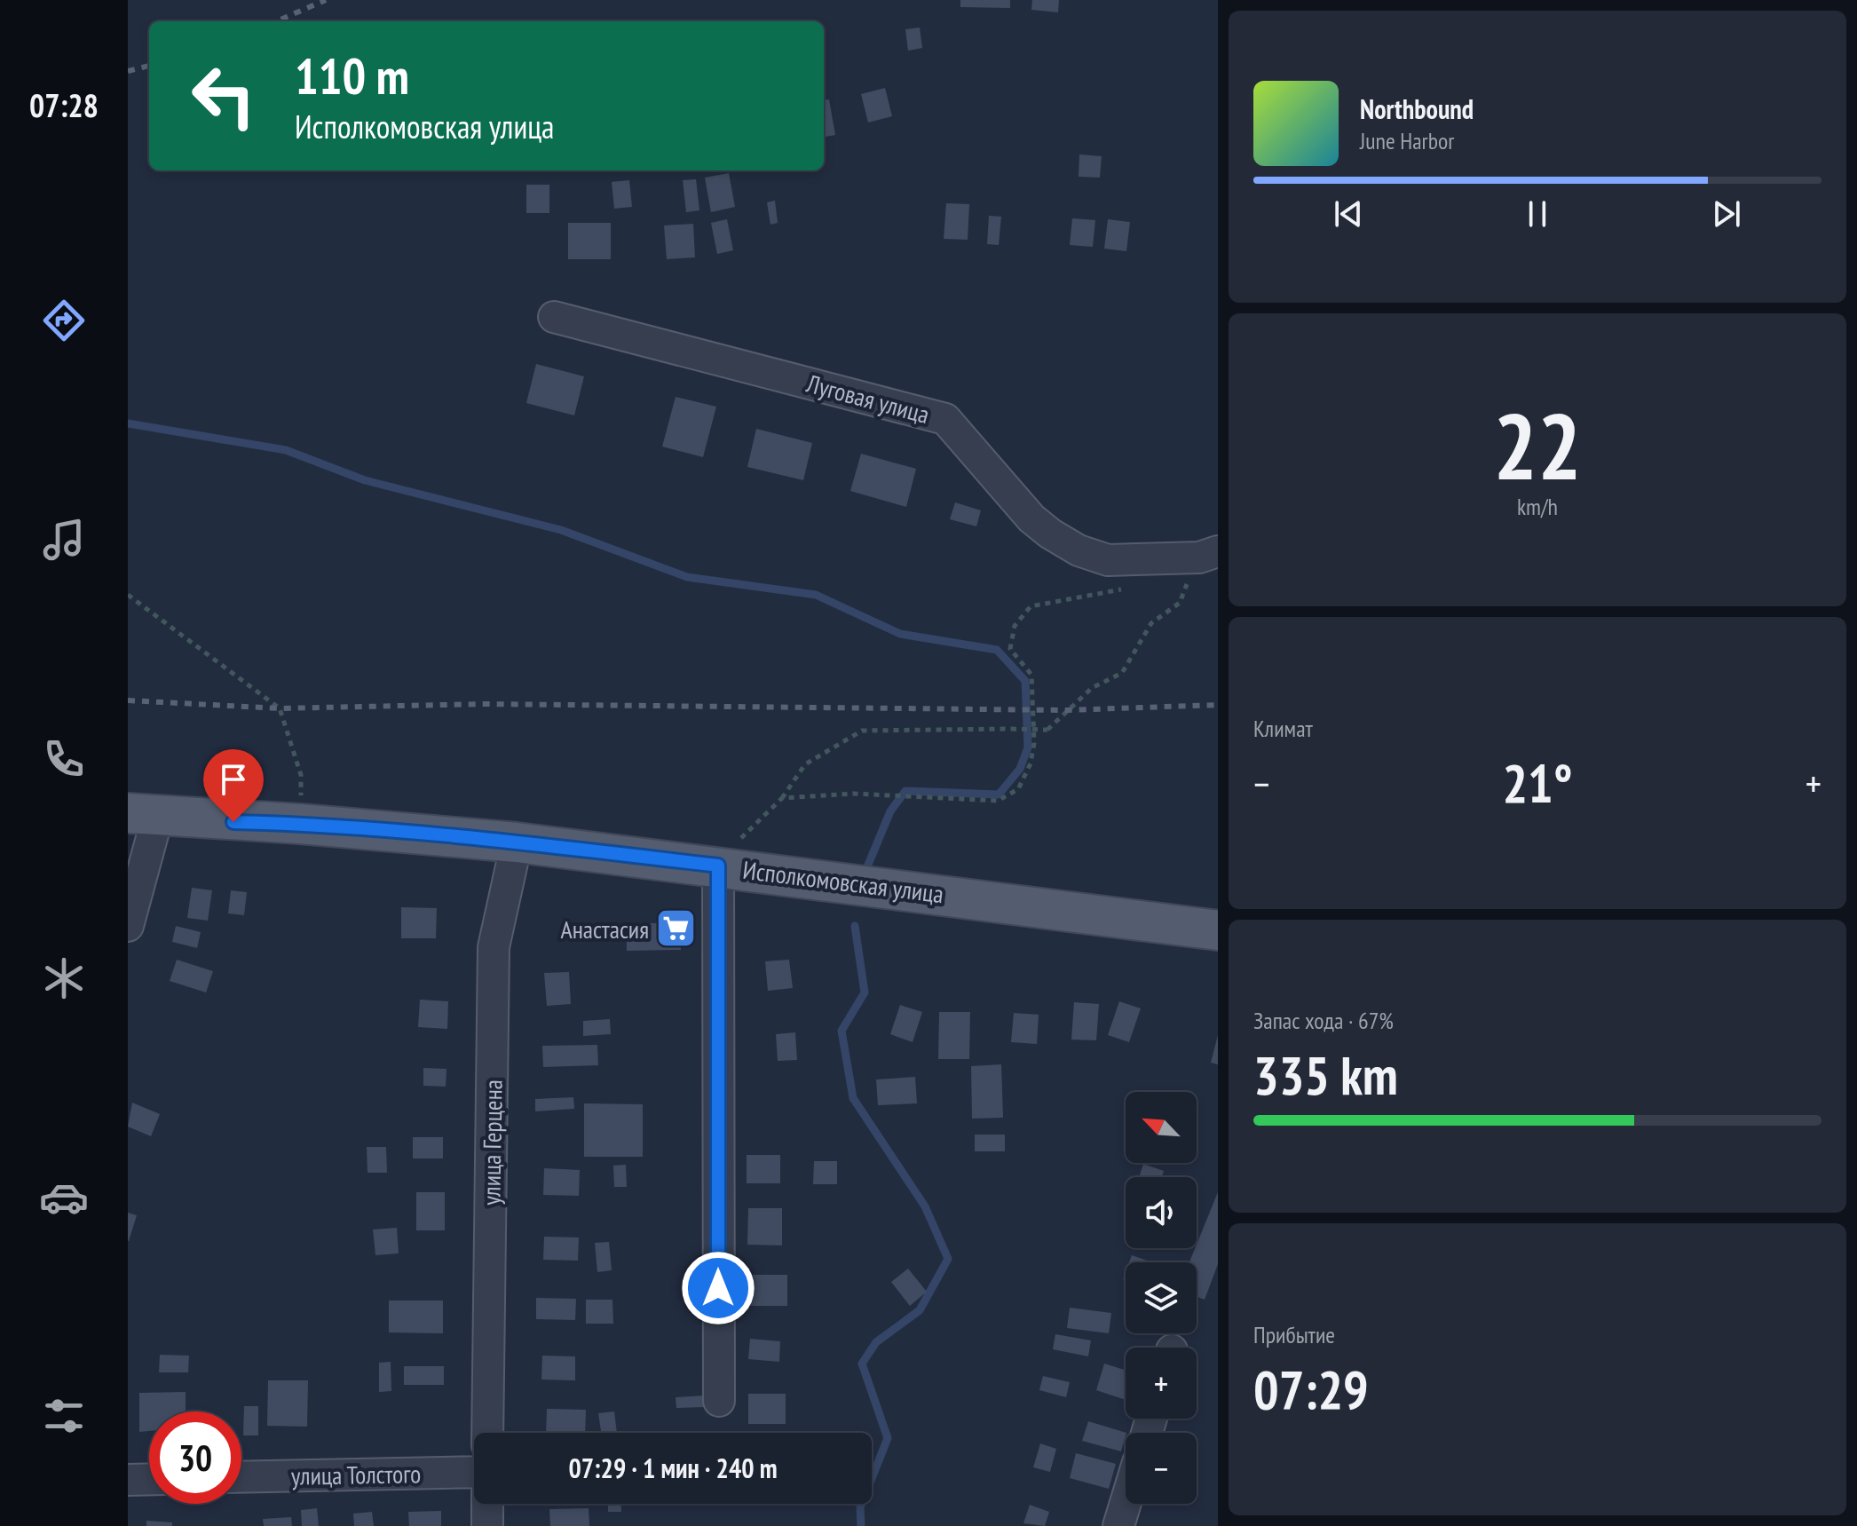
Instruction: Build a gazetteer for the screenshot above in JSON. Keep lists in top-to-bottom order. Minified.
{"streets":{"main road":["Исполкомовская улица"],"street":["Луговая улица","улица Герцена","улица Толстого"]},"crossings":[["Исполкомовская улица","улица Герцена"]],"places":{"supermarket":["Анастасия"]},"north":"top left","page":{"tabs":"07:28","turn":["110 m","Исполкомовская улица"],"song":["Northbound","June Harbor"],"tile":[["22","km/h"],"Климат",["Запас хода · 67%","335 km"],["Прибытие","07:29"]],"heat":["−","21°","+"],"map_buttons":["+","−"],"limit":"30","trip":"07:29 · 1 мин · 240 m"}}
